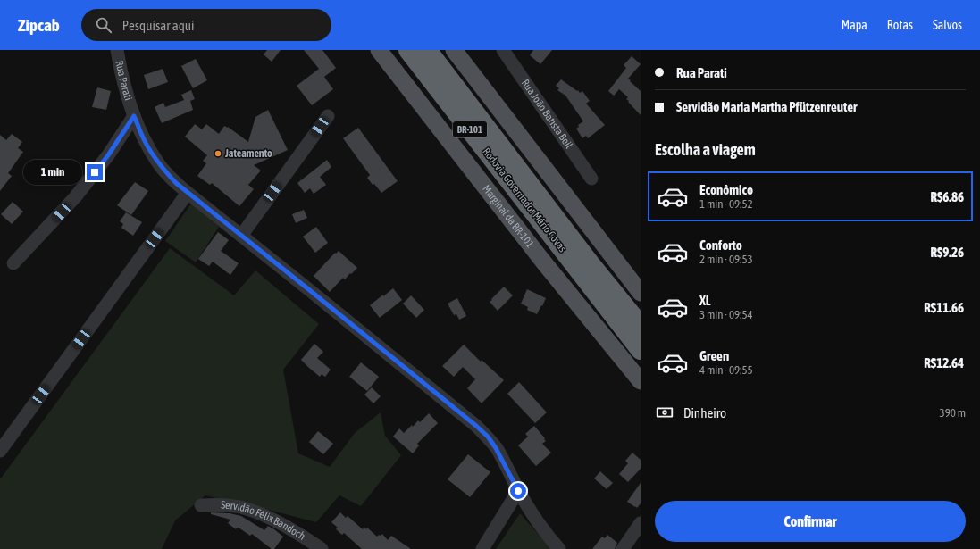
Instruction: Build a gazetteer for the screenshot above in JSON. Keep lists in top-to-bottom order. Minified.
{"streets":{"highway":["BR-101","Rodovia Governador Mário Covas"],"main road":["Marginal da BR-101"],"street":["Rua Parati","Rua João Batista Beil","Servidão Félix Bandoch"]},"places":["Jateamento"],"page":{"header":"Zipcab","search":"Pesquisar aqui","nav":["Mapa","Rotas","Salvos"],"banner":["Rua Parati","Servidão Maria Martha Pfützenreuter"],"heading":"Escolha a viagem","bubble":"1 min","list":[{"name":"Econômico","note":"1 min · 09:52","value":"R$6.86"},{"name":"Conforto","note":"2 min · 09:53","value":"R$9.26"},{"name":"XL","note":"3 min · 09:54","value":"R$11.66"},{"name":"Green","note":"4 min · 09:55","value":"R$12.64"}],"pay":["Dinheiro","390 m"],"buttons":"Confirmar"}}
